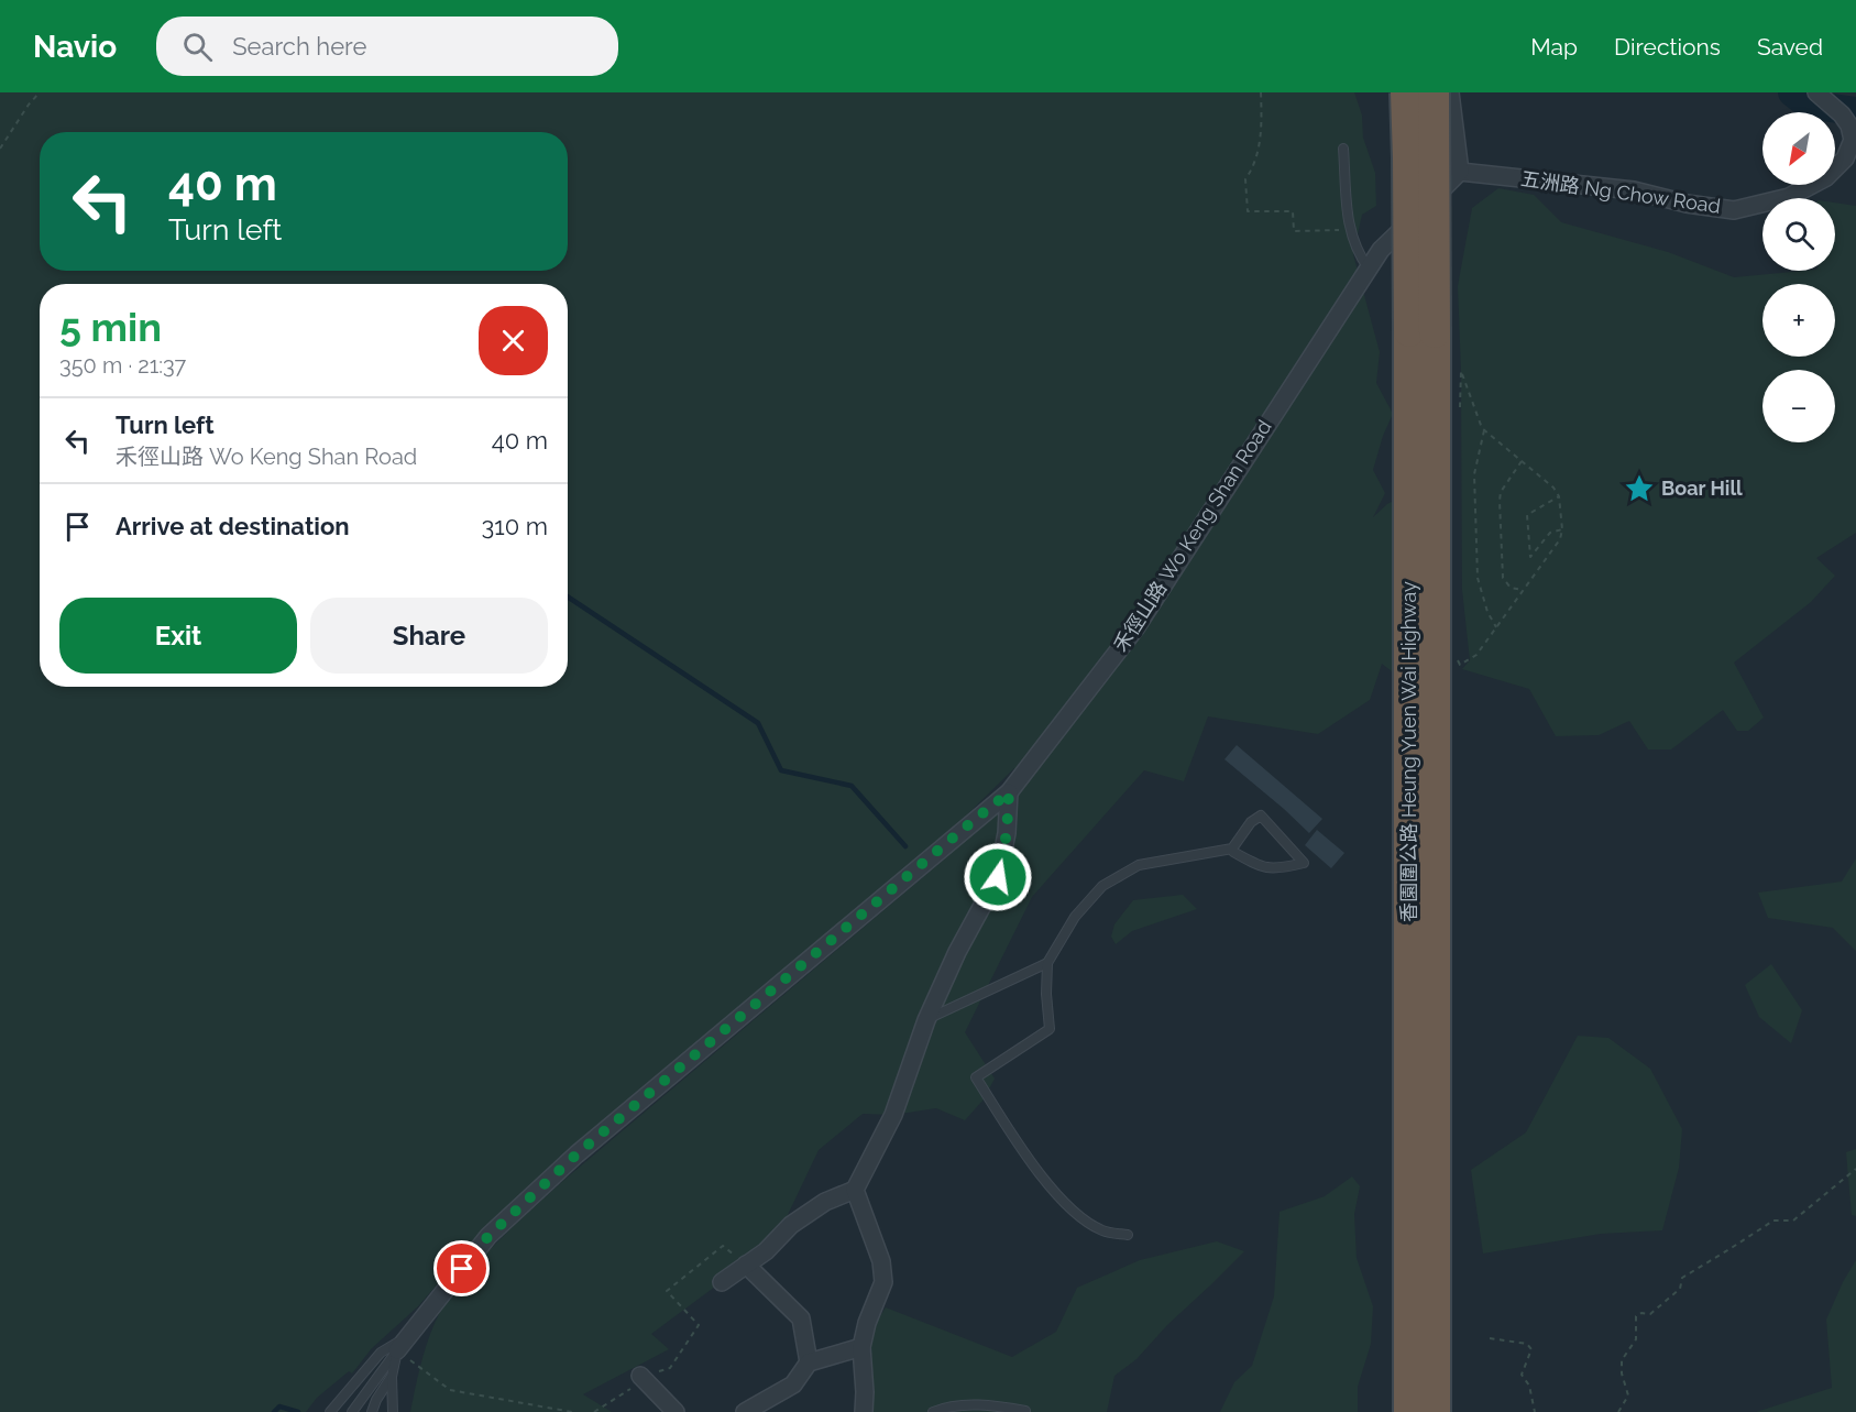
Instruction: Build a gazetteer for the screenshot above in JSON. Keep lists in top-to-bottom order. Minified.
{"streets":{"highway":["香園圍公路 Heung Yuen Wai Highway"],"street":["五洲路 Ng Chow Road","禾徑山路 Wo Keng Shan Road"]},"crossings":[["五洲路 Ng Chow Road","禾徑山路 Wo Keng Shan Road"]],"places":{"place":["Boar Hill"]},"north":"bottom left","page":{"header":"Navio","search":"Search here","nav":["Map","Directions","Saved"],"map_buttons":["+","−"],"turn":["40 m","Turn left"],"heading":["5 min","350 m · 21:37"],"list":[{"name":"Turn left","note":"禾徑山路 Wo Keng Shan Road","value":"40 m"},{"name":"Arrive at destination","value":"310 m"}],"buttons":["Exit","Share"]}}
